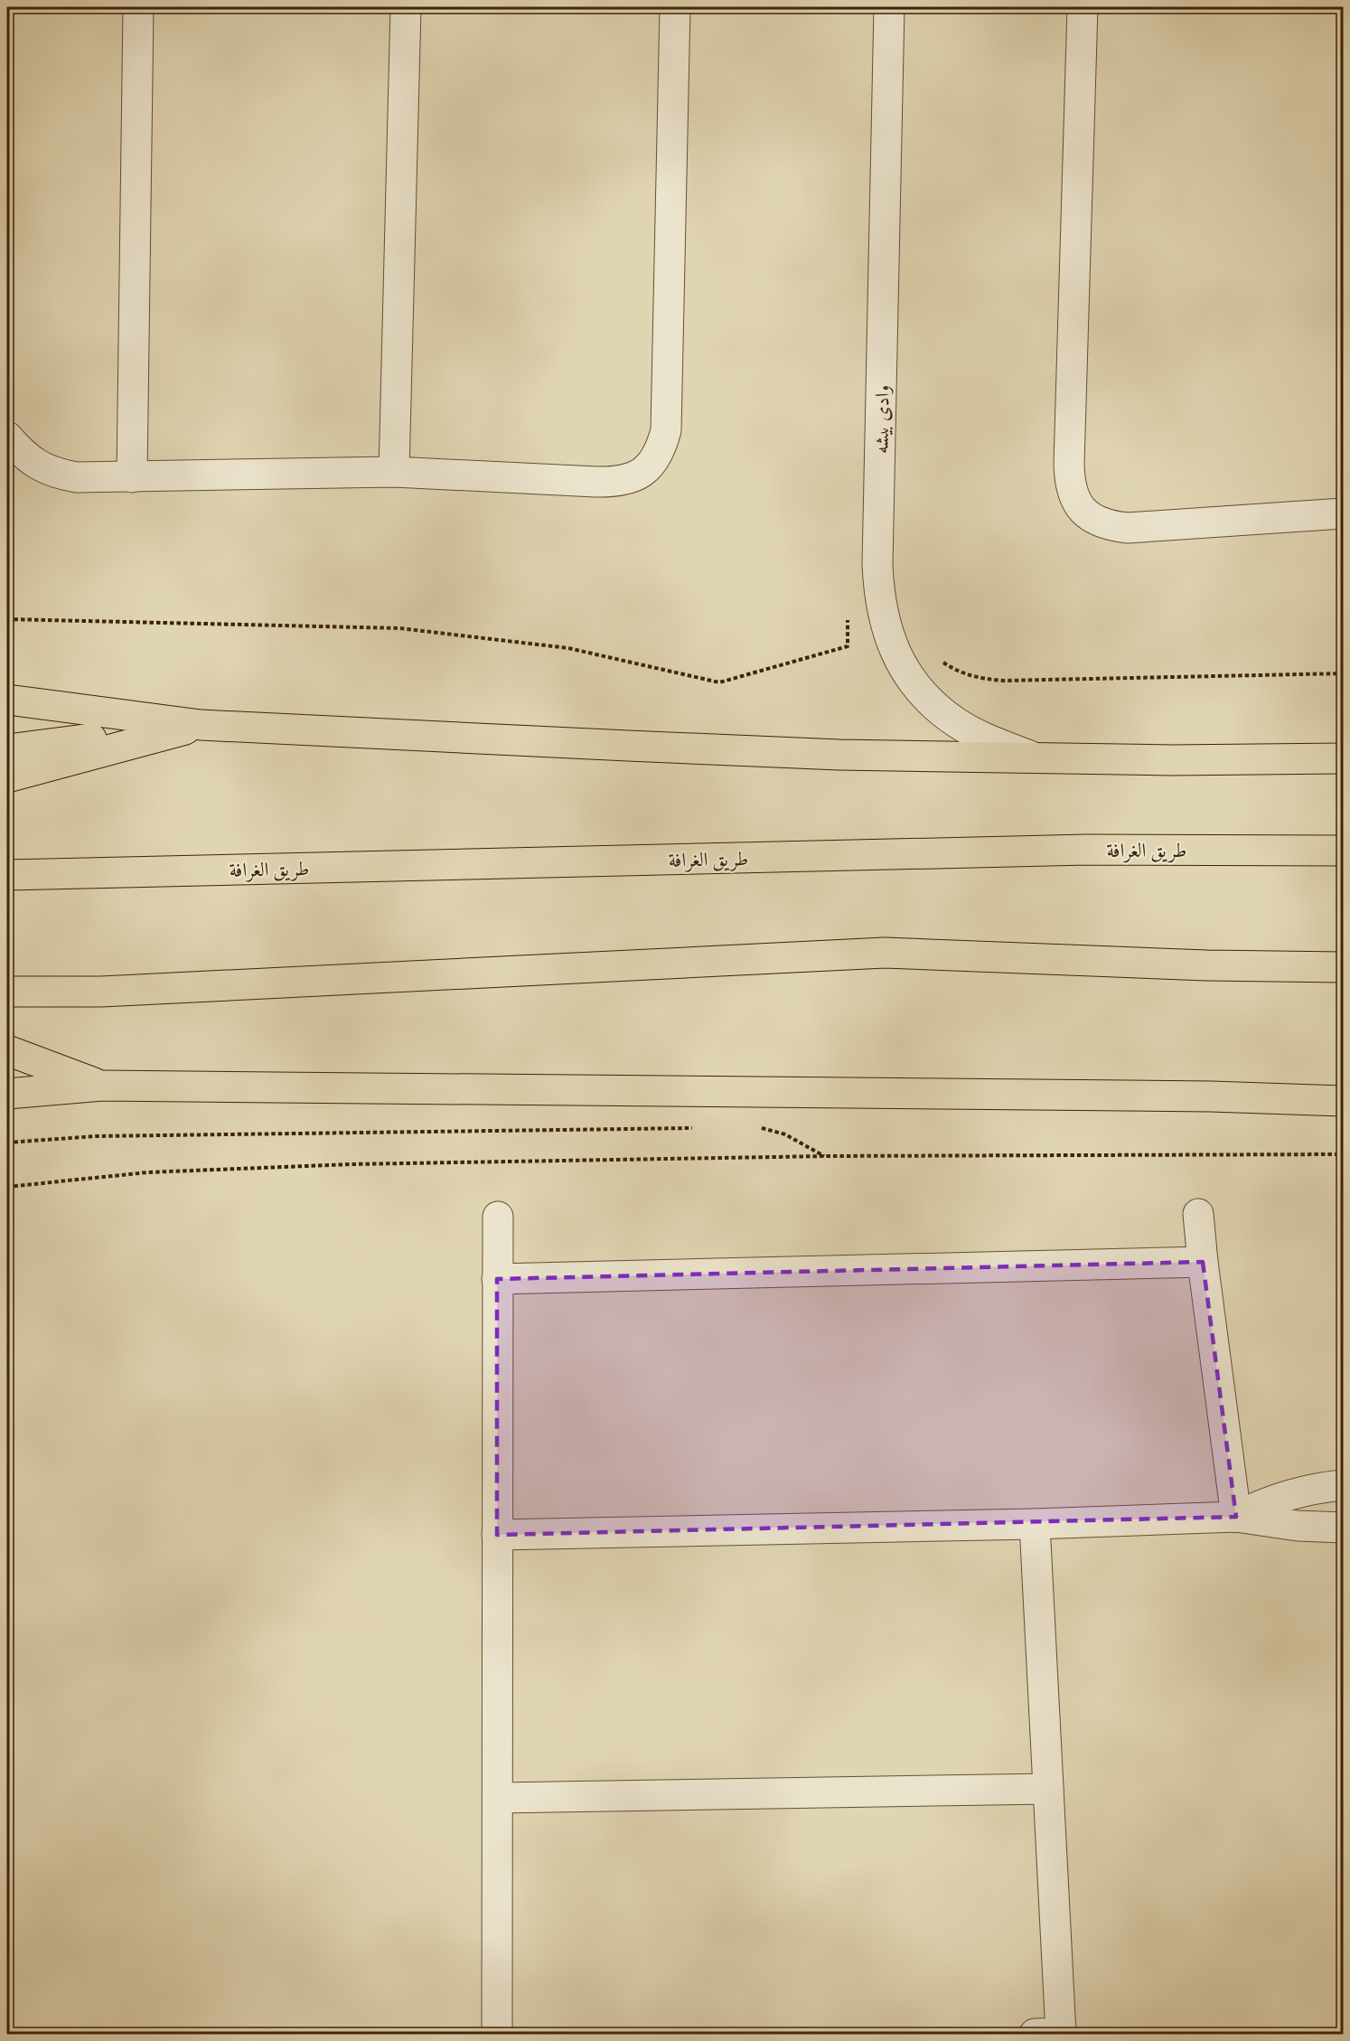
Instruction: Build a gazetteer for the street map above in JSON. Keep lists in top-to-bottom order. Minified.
{"streets":{"highway":["طريق الغرافة"],"street":["وادى بيشه"]}}
